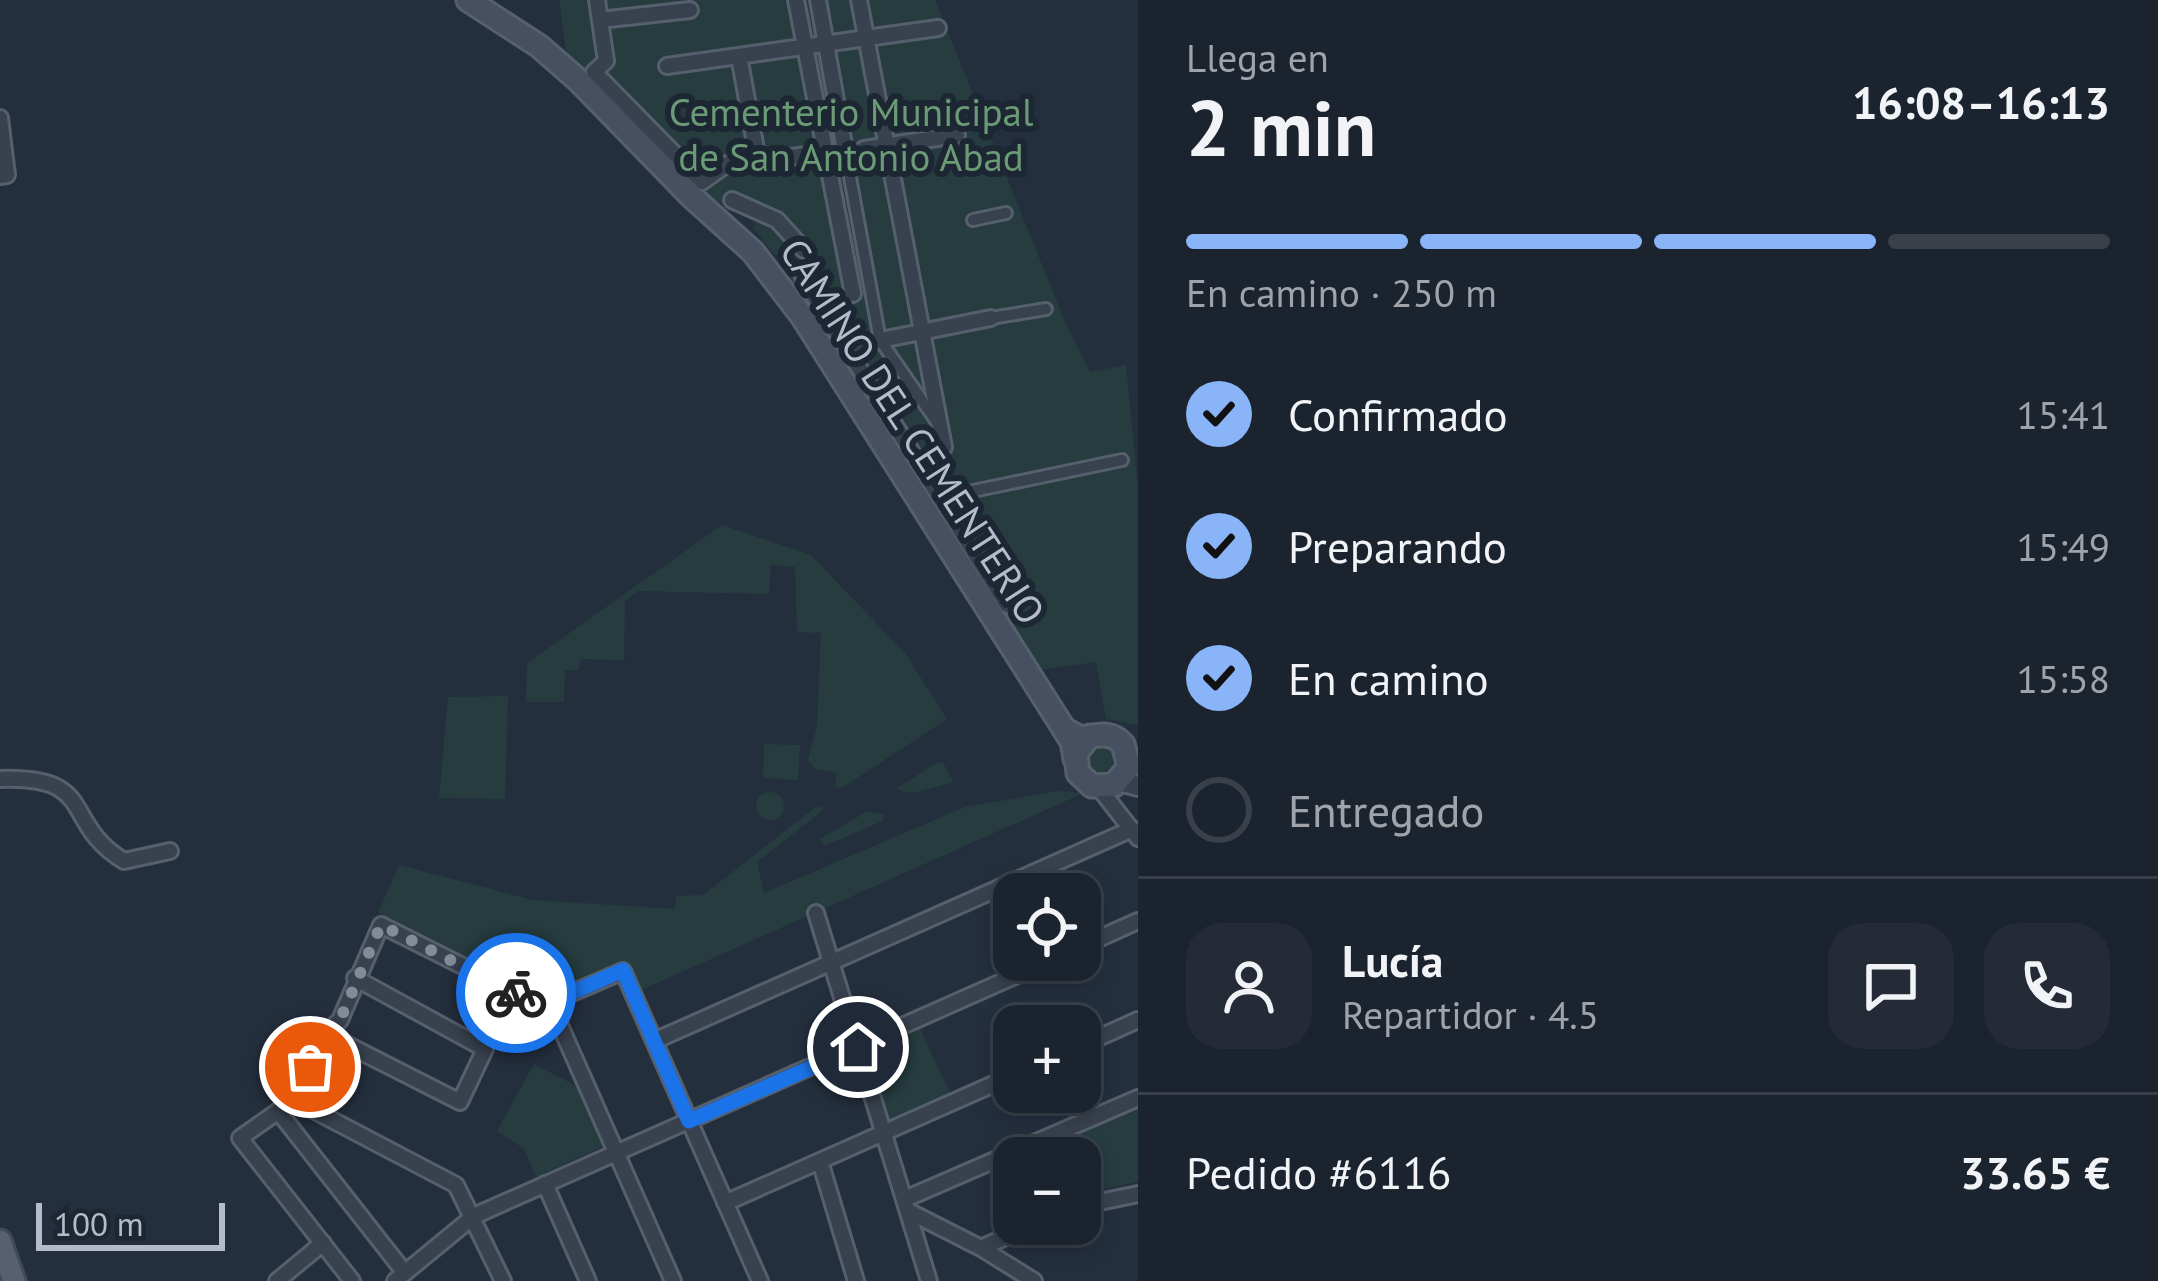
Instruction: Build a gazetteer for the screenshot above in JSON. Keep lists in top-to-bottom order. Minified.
{"streets":{"main road":["CAMINO DEL CEMENTERIO"]},"parks":["Cementerio Municipal de San Antonio Abad"],"scale_bar":"100 m","page":{"heading":["2 min","Llega en","16:08–16:13"],"panel":["Lucía","Repartidor · 4.5","Pedido #6116","33.65 €"],"bar":"En camino · 250 m","list":[["Confirmado","15:41"],["Preparando","15:49"],["En camino","15:58"],"Entregado"],"map_buttons":["+","−"],"scale":"100 m"}}
